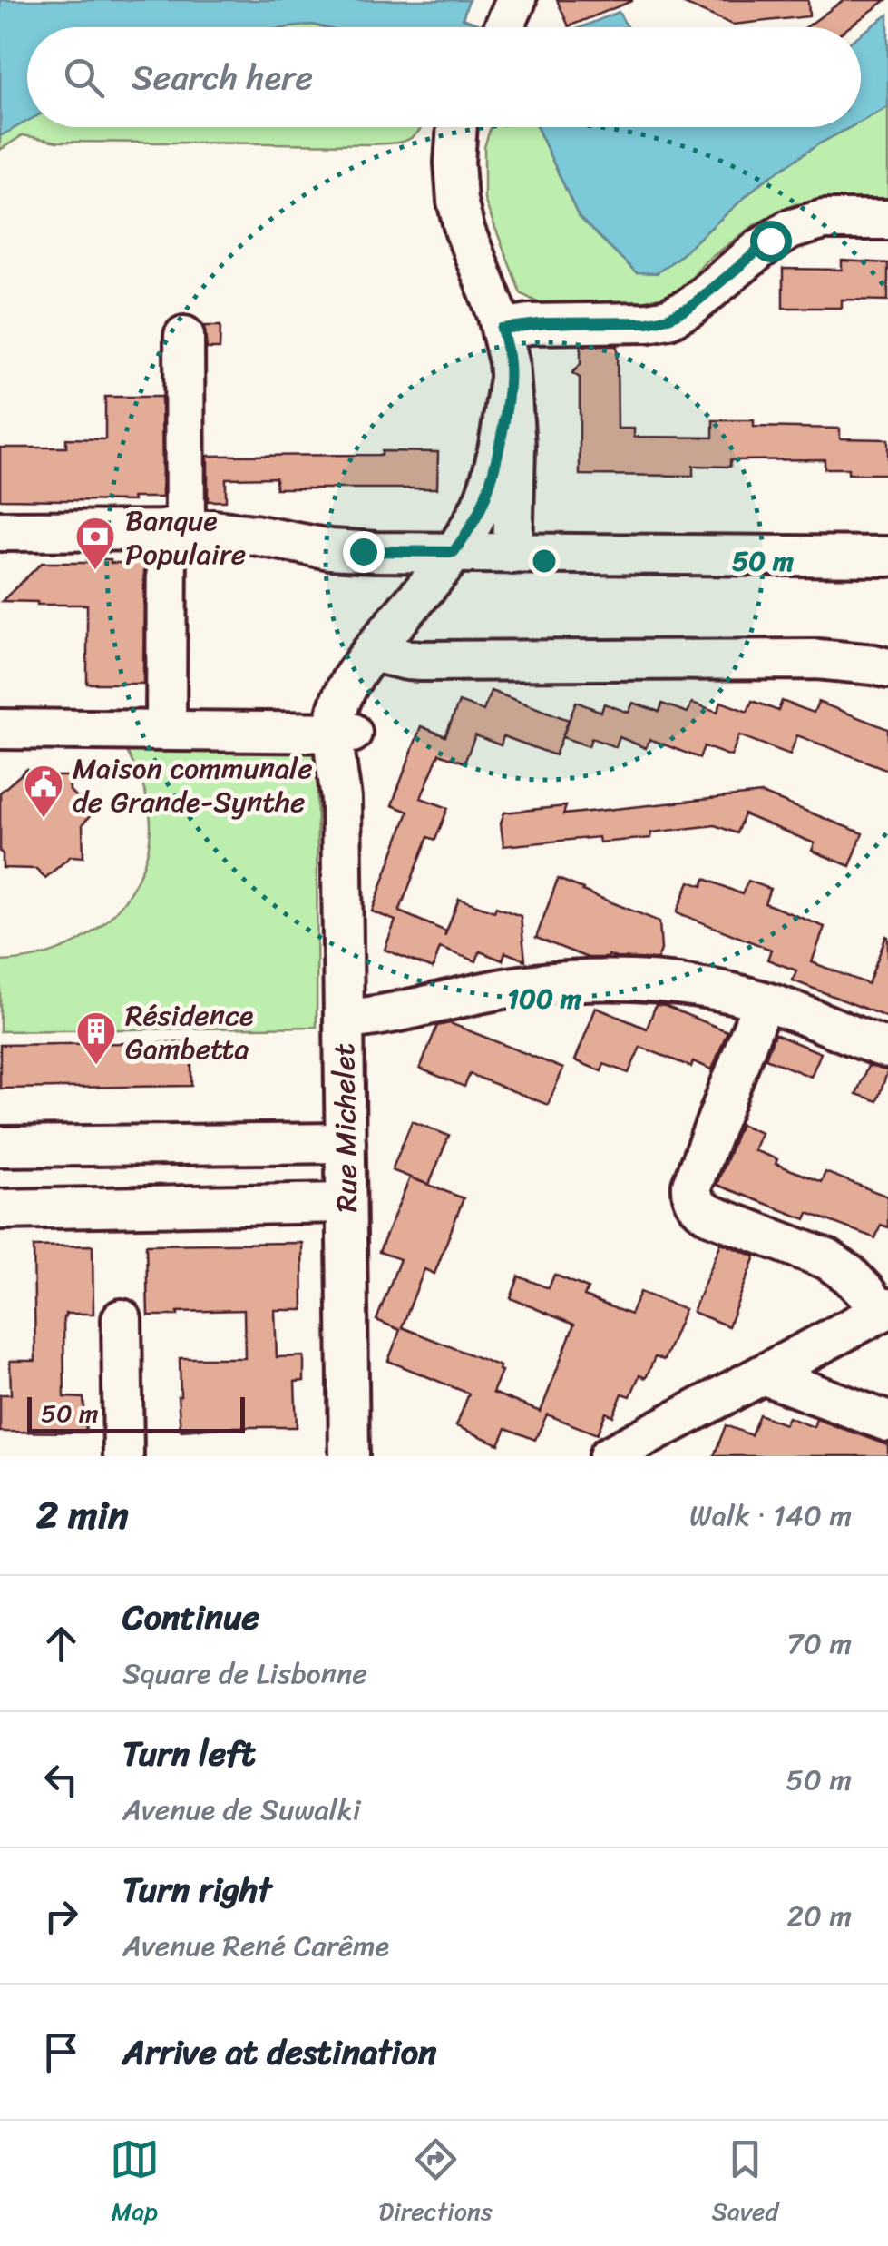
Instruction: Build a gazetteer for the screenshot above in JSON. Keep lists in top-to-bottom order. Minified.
{"streets":{"street":["Rue Michelet"]},"places":{"bank":["Banque Populaire"],"public building":["Maison communale de Grande-Synthe"],"building":["Résidence Gambetta"]},"scale_bar":"50 m","page":{"search":"Search here","scale":"50 m","heading":["2 min","Walk · 140 m"],"list":[["Continue","Square de Lisbonne","70 m"],["Turn left","Avenue de Suwalki","50 m"],["Turn right","Avenue René Carême","20 m"],"Arrive at destination"],"nav":["Map","Directions","Saved"]},"rings":["50 m","100 m"]}
